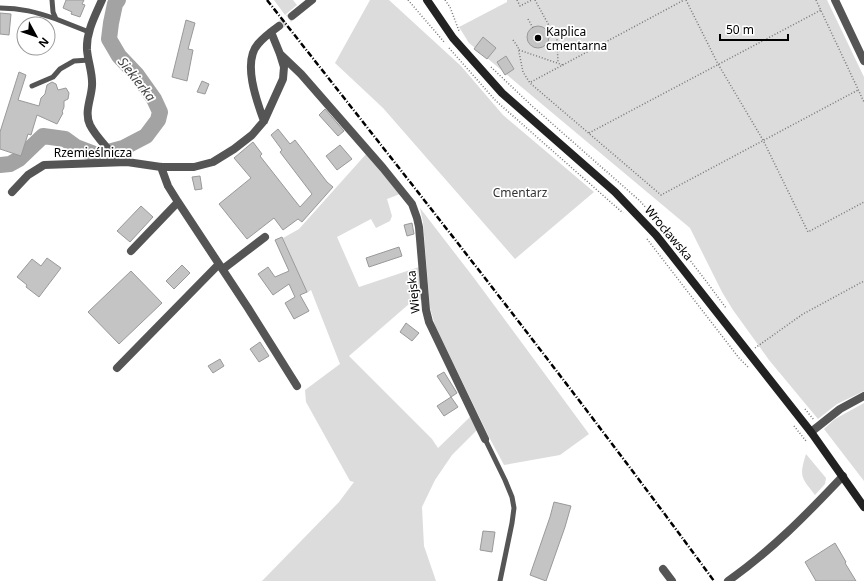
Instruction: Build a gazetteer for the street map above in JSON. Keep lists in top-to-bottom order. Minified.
{"streets":{"main road":["Wrocławska"],"street":["Rzemieślnicza","Wiejska"]},"crossings":[["Rzemieślnicza","Wiejska"]],"water":["Siekierka"],"parks":["Cmentarz"],"places":["Kaplica cmentarna"],"scale_bar":"50 m","north":"bottom right"}
